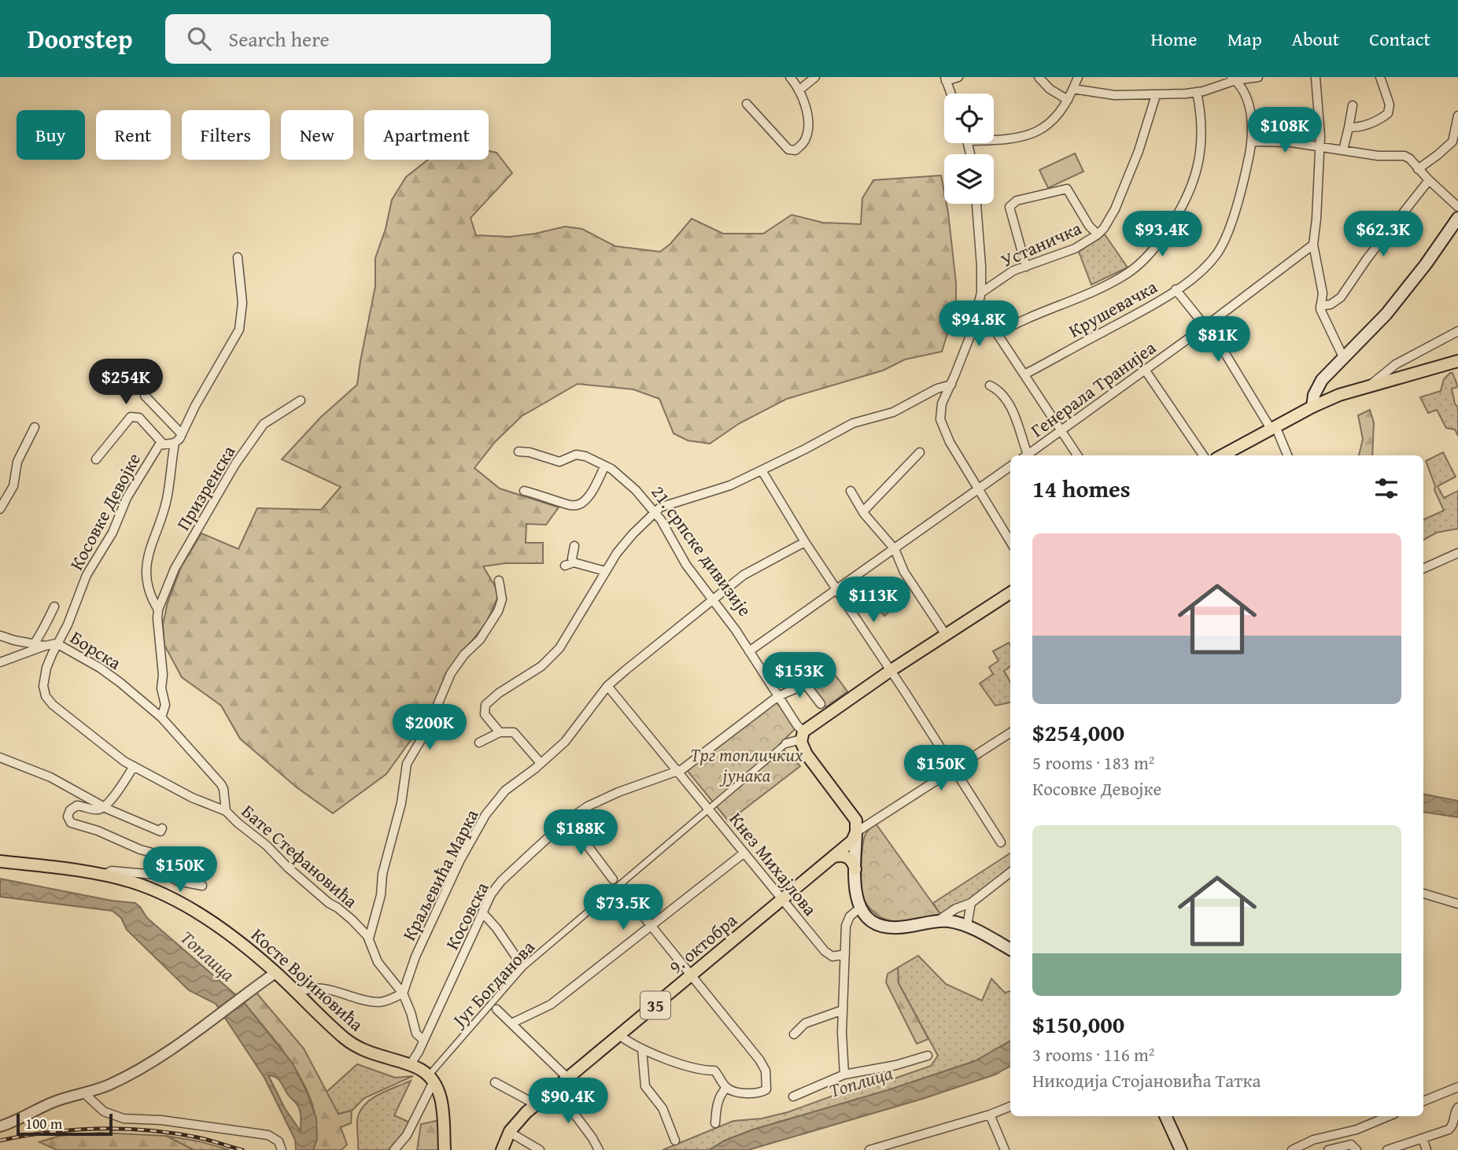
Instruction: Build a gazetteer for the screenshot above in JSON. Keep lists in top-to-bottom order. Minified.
{"streets":{"main road":["21. српске дивизије","9. октобра","Косте Војиновића","35"],"street":["Устаничка","Крушевачка","Генерала Транијеа","Призренска","Косовке Девојке","Борска","Бате Стефановића","Кнез Михајлова","Краљевића Марка","Косовска","Југ Богданова"]},"crossings":[["Призренска","Косовке Девојке"],["Призренска","Борска"],["Косовке Девојке","Борска"],["Косовке Девојке","Бате Стефановића"],["21. српске дивизије","Краљевића Марка"],["21. српске дивизије","9. октобра"],["Борска","Бате Стефановића"],["Бате Стефановића","Краљевића Марка"],["Бате Стефановића","Косовска"],["Кнез Михајлова","Краљевића Марка"],["Кнез Михајлова","Косовска"],["Кнез Михајлова","9. октобра"],["Кнез Михајлова","Југ Богданова"],["Косовска","Косте Војиновића"],["Косте Војиновића","Југ Богданова"]],"water":["Топлица"],"parks":["Трг топличких јунака"],"scale_bar":"100 m","page":{"header":"Doorstep","search":"Search here","nav":["Home","Map","About","Contact"],"price":["$108K","$93.4K","$62.3K","$94.8K","$81K","$254K","$113K","$153K","$200K","$150K","$188K","$150K","$73.5K","$90.4K"],"chip":["Buy","Rent","Filters","New","Apartment"],"heading":"14 homes","list":[{"name":"$254,000","note":"5 rooms · 183 m² · Косовке Девојке"},{"name":"$150,000","note":"3 rooms · 116 m² · Никодија Стојановића Татка"}],"scale":"100 m"}}
